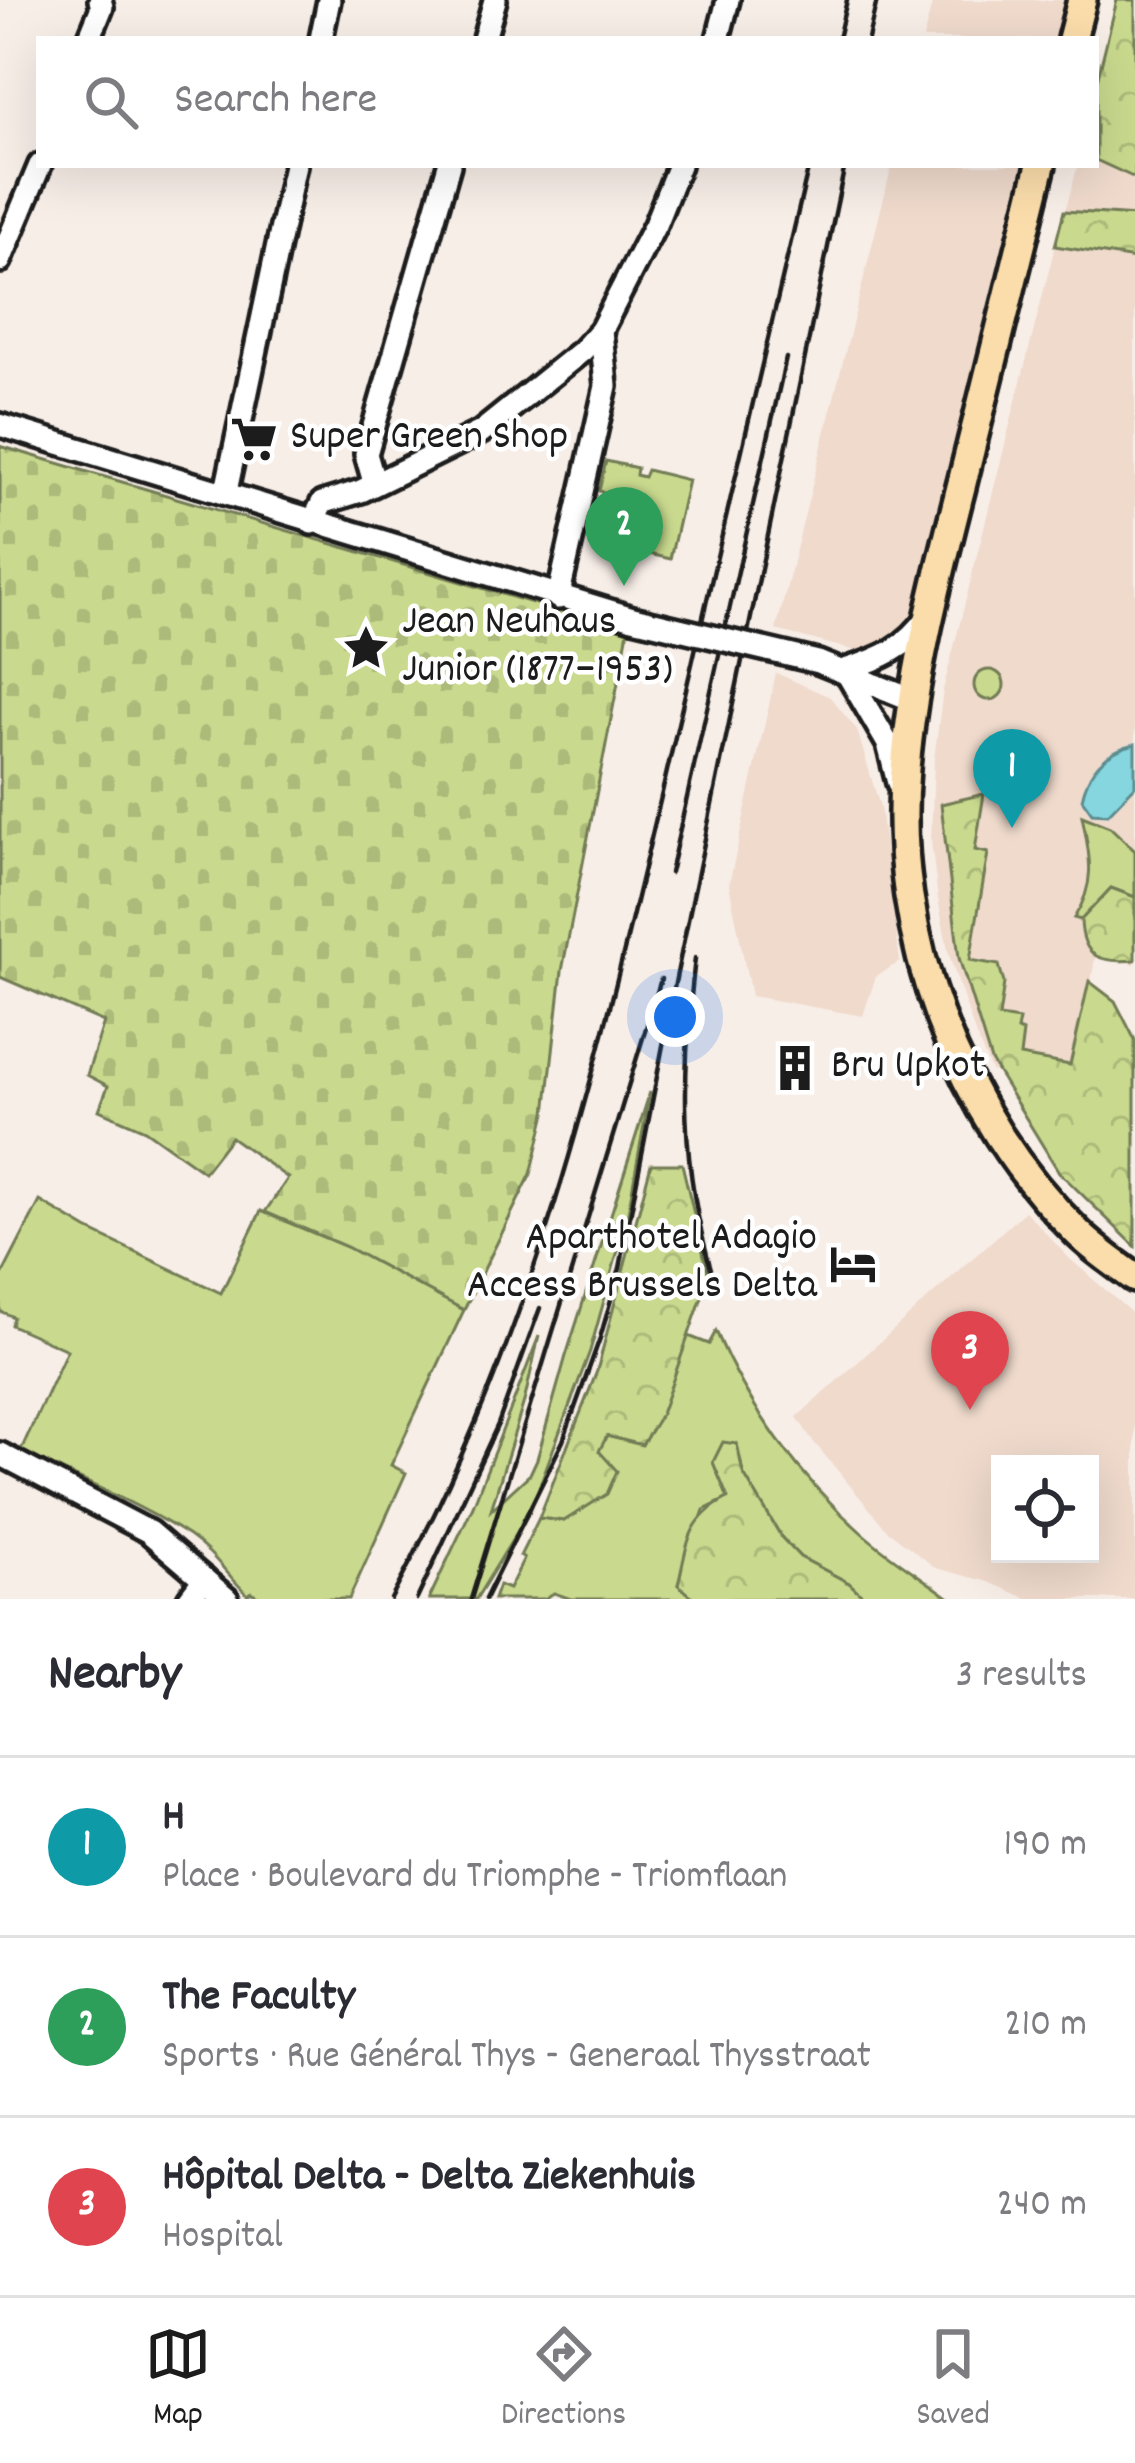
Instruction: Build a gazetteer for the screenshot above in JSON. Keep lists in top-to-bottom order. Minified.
{"places":{"supermarket":["Super Green Shop"],"place":["Jean Neuhaus Junior (1877–1953)"],"building":["Bru Upkot"],"hotel":["Aparthotel Adagio Access Brussels Delta"]},"page":{"search":"Search here","pins":["2","1","3"],"heading":["Nearby","3 results"],"list":[{"mark":"1","name":"H","note":"Place · Boulevard du Triomphe - Triomflaan","value":"190 m"},{"mark":"2","name":"The Faculty","note":"Sports · Rue Général Thys - Generaal Thysstraat","value":"210 m"},{"mark":"3","name":"Hôpital Delta - Delta Ziekenhuis","note":"Hospital","value":"240 m"}],"nav":["Map","Directions","Saved"]}}
